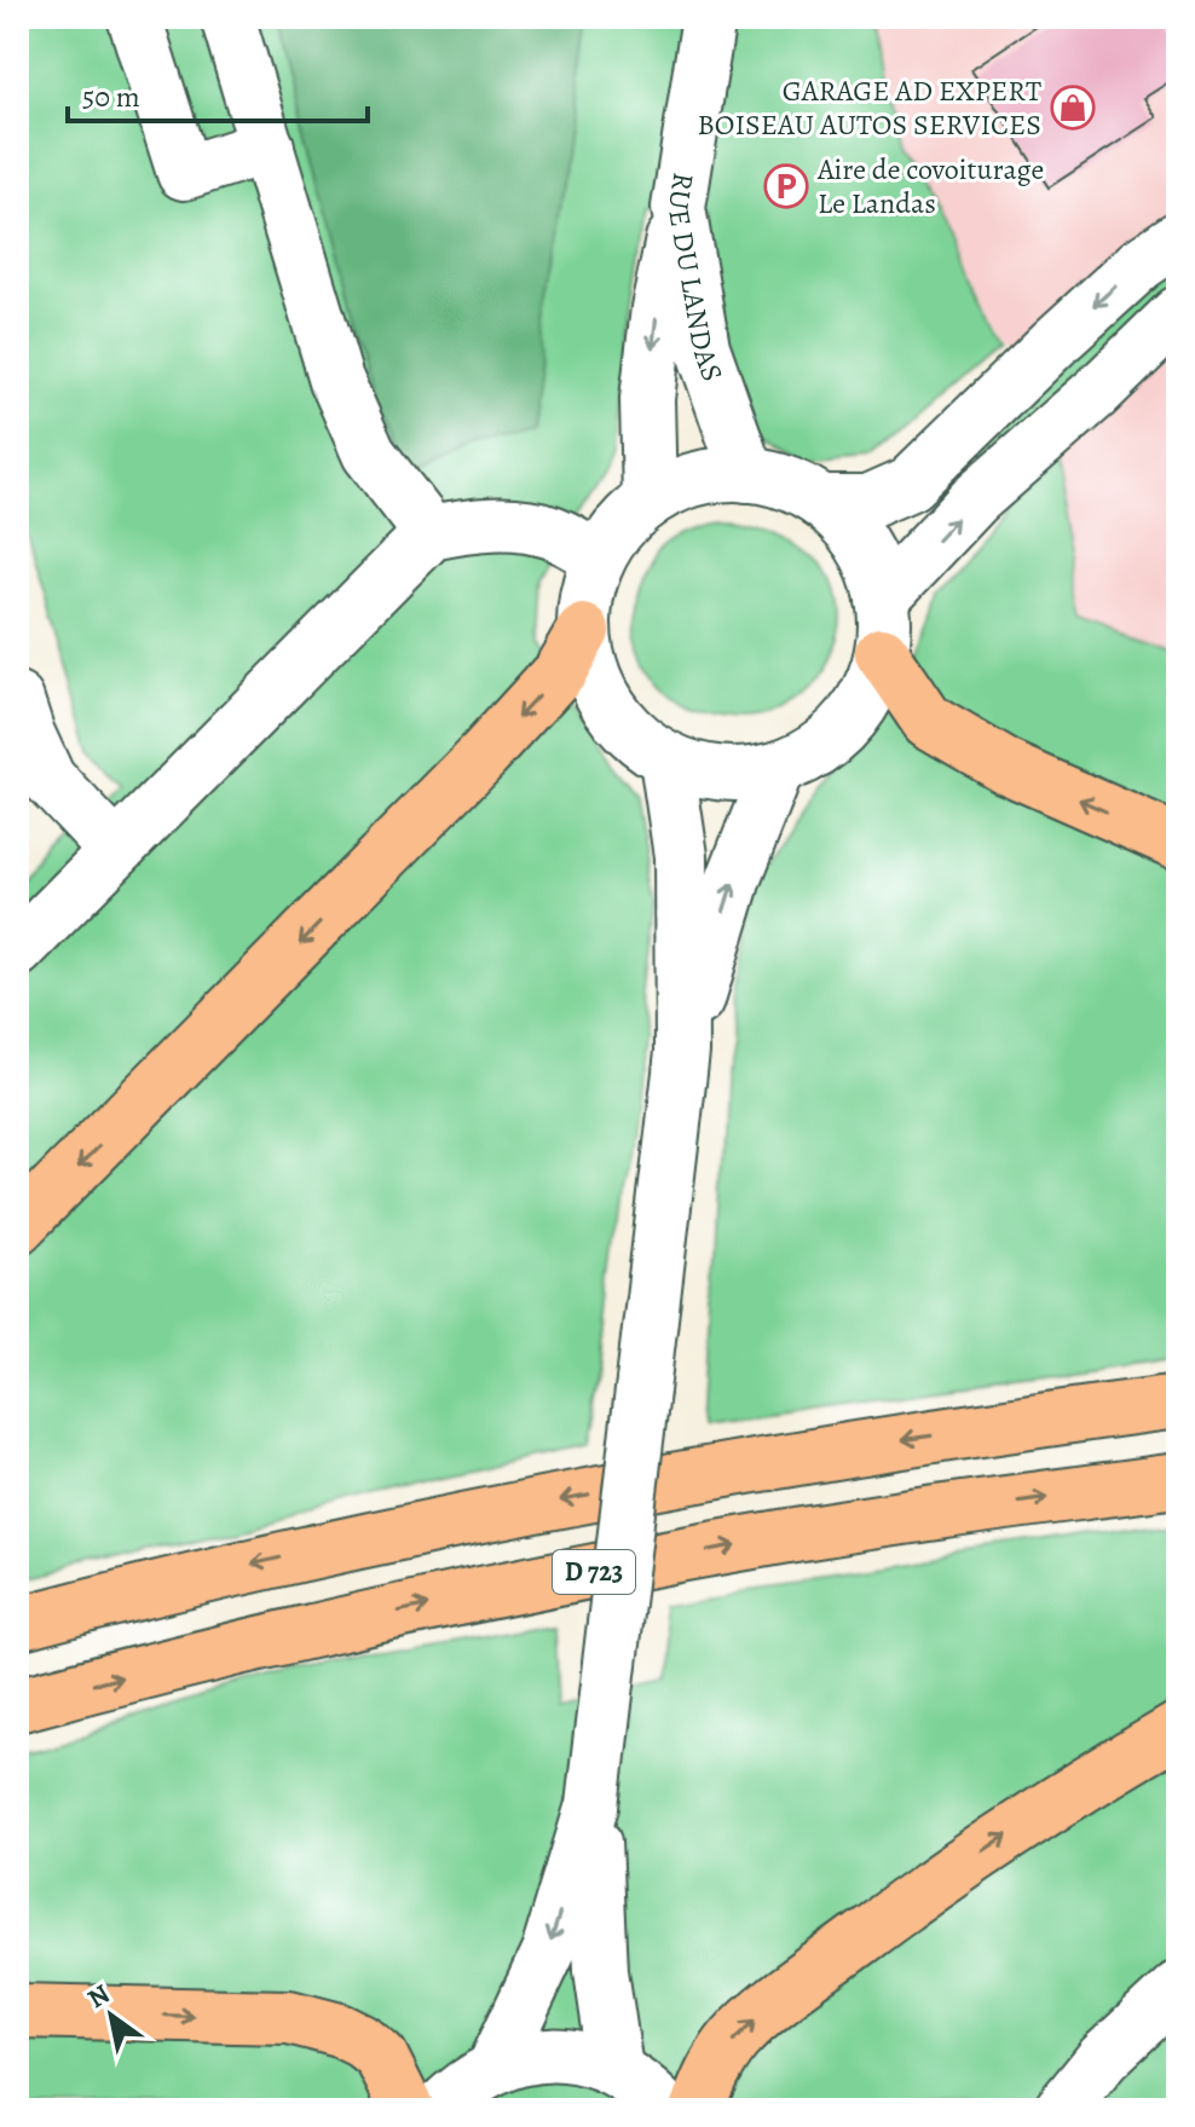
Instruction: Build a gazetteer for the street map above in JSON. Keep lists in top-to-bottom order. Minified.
{"streets":{"highway":["D 723"],"street":["RUE DU LANDAS"]},"places":{"shop":["GARAGE AD EXPERT BOISEAU AUTOS SERVICES"],"parking":["Aire de covoiturage Le Landas"]},"scale_bar":"50 m","north":"top left"}
